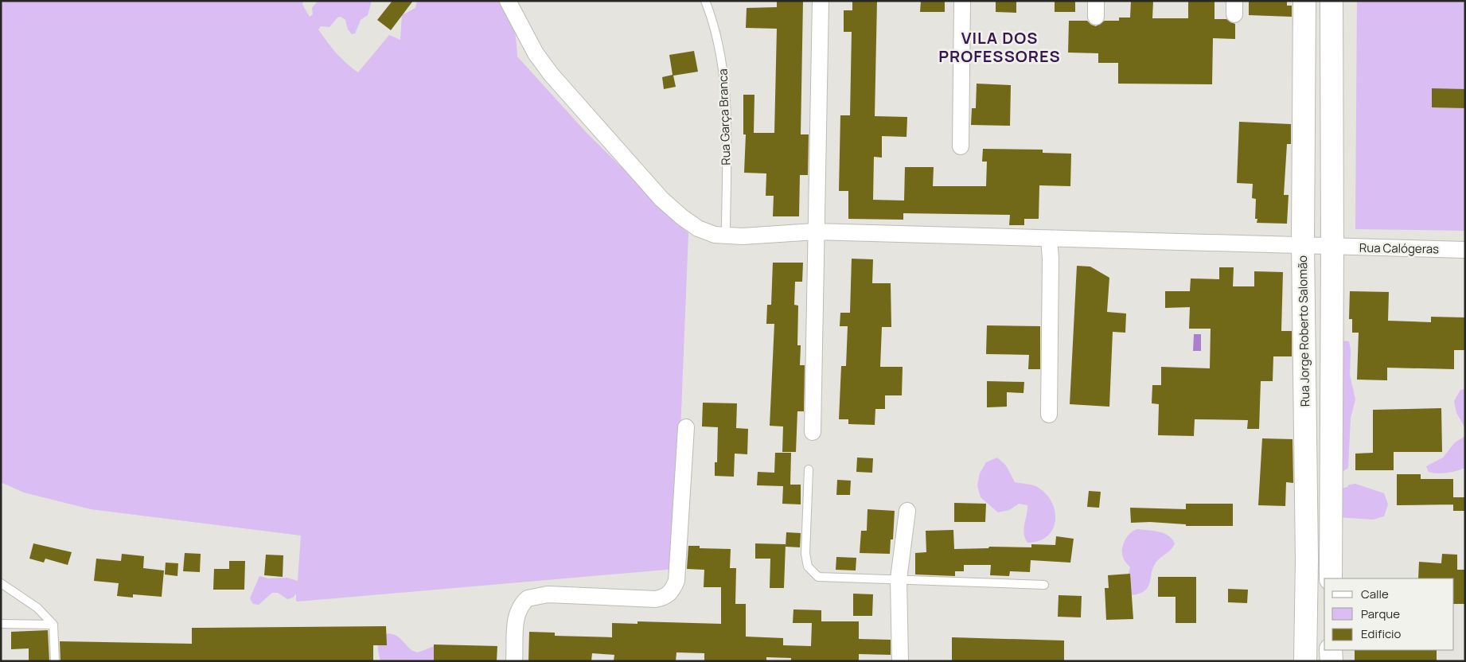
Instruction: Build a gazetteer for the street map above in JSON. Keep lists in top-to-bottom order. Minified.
{"streets":{"main road":["Rua Jorge Roberto Salomão"],"street":["Rua Calógeras"],"lane":["Rua Garça Branca"]},"crossings":[["Rua Garça Branca","Rua Calógeras"],["Rua Calógeras","Rua Jorge Roberto Salomão"]],"districts":["VILA DOS PROFESSORES"],"legend":["Calle","Parque","Edificio"]}
